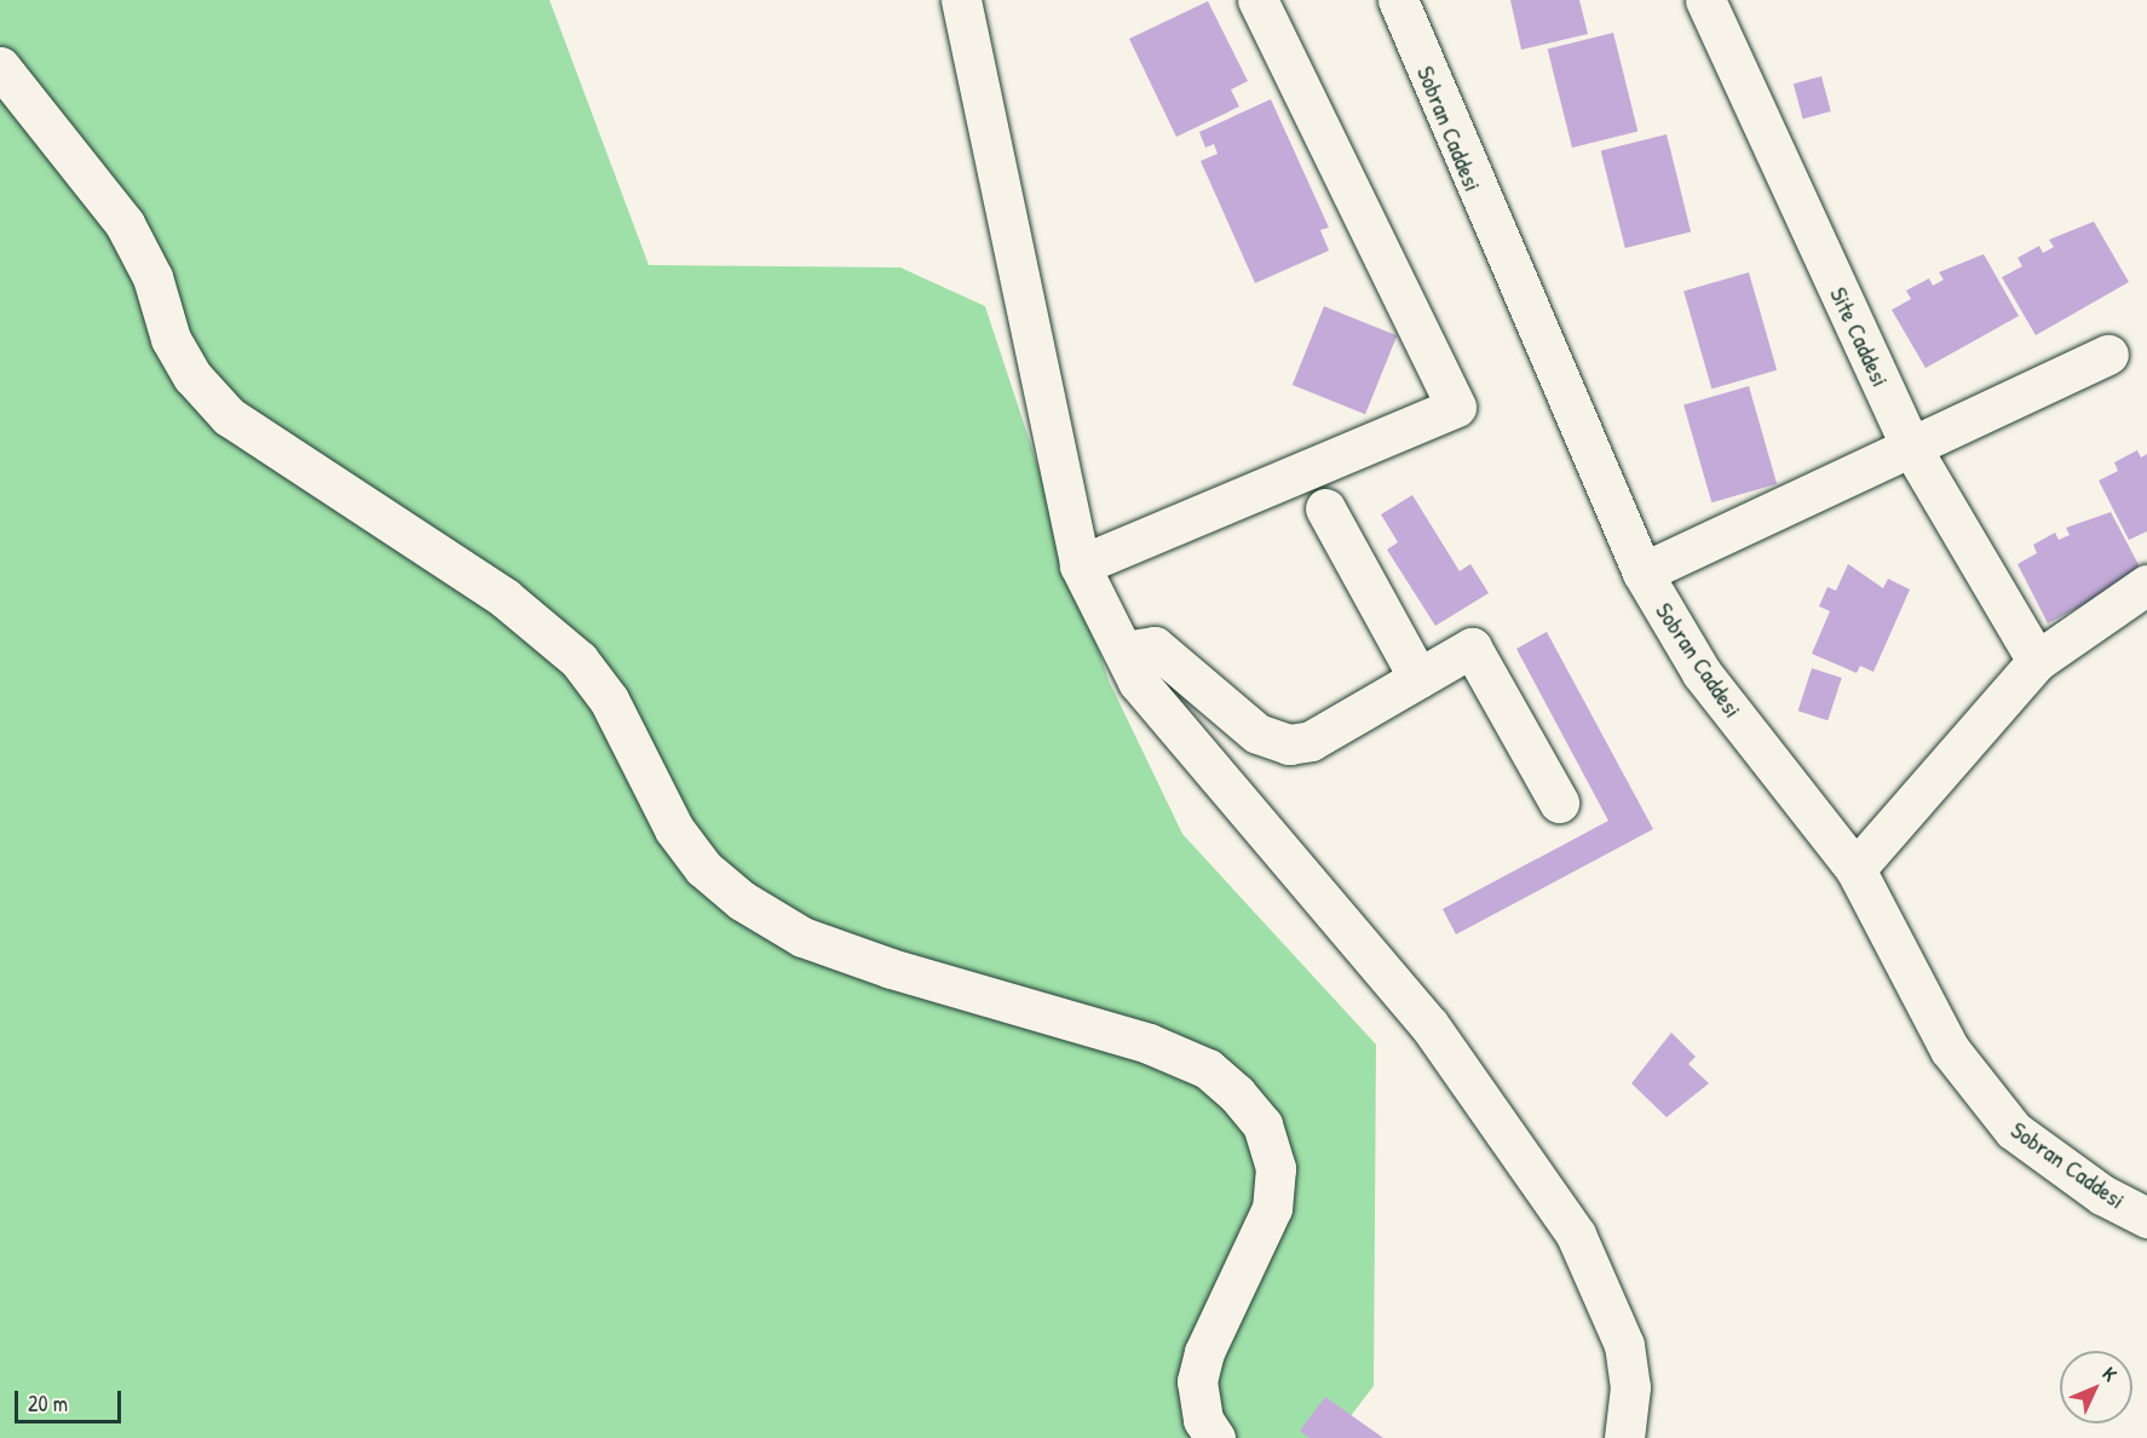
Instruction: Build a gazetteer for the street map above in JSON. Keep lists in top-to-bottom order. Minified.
{"streets":{"street":["Sobran Caddesi","Site Caddesi"]},"scale_bar":"20 m","north":"top right"}
